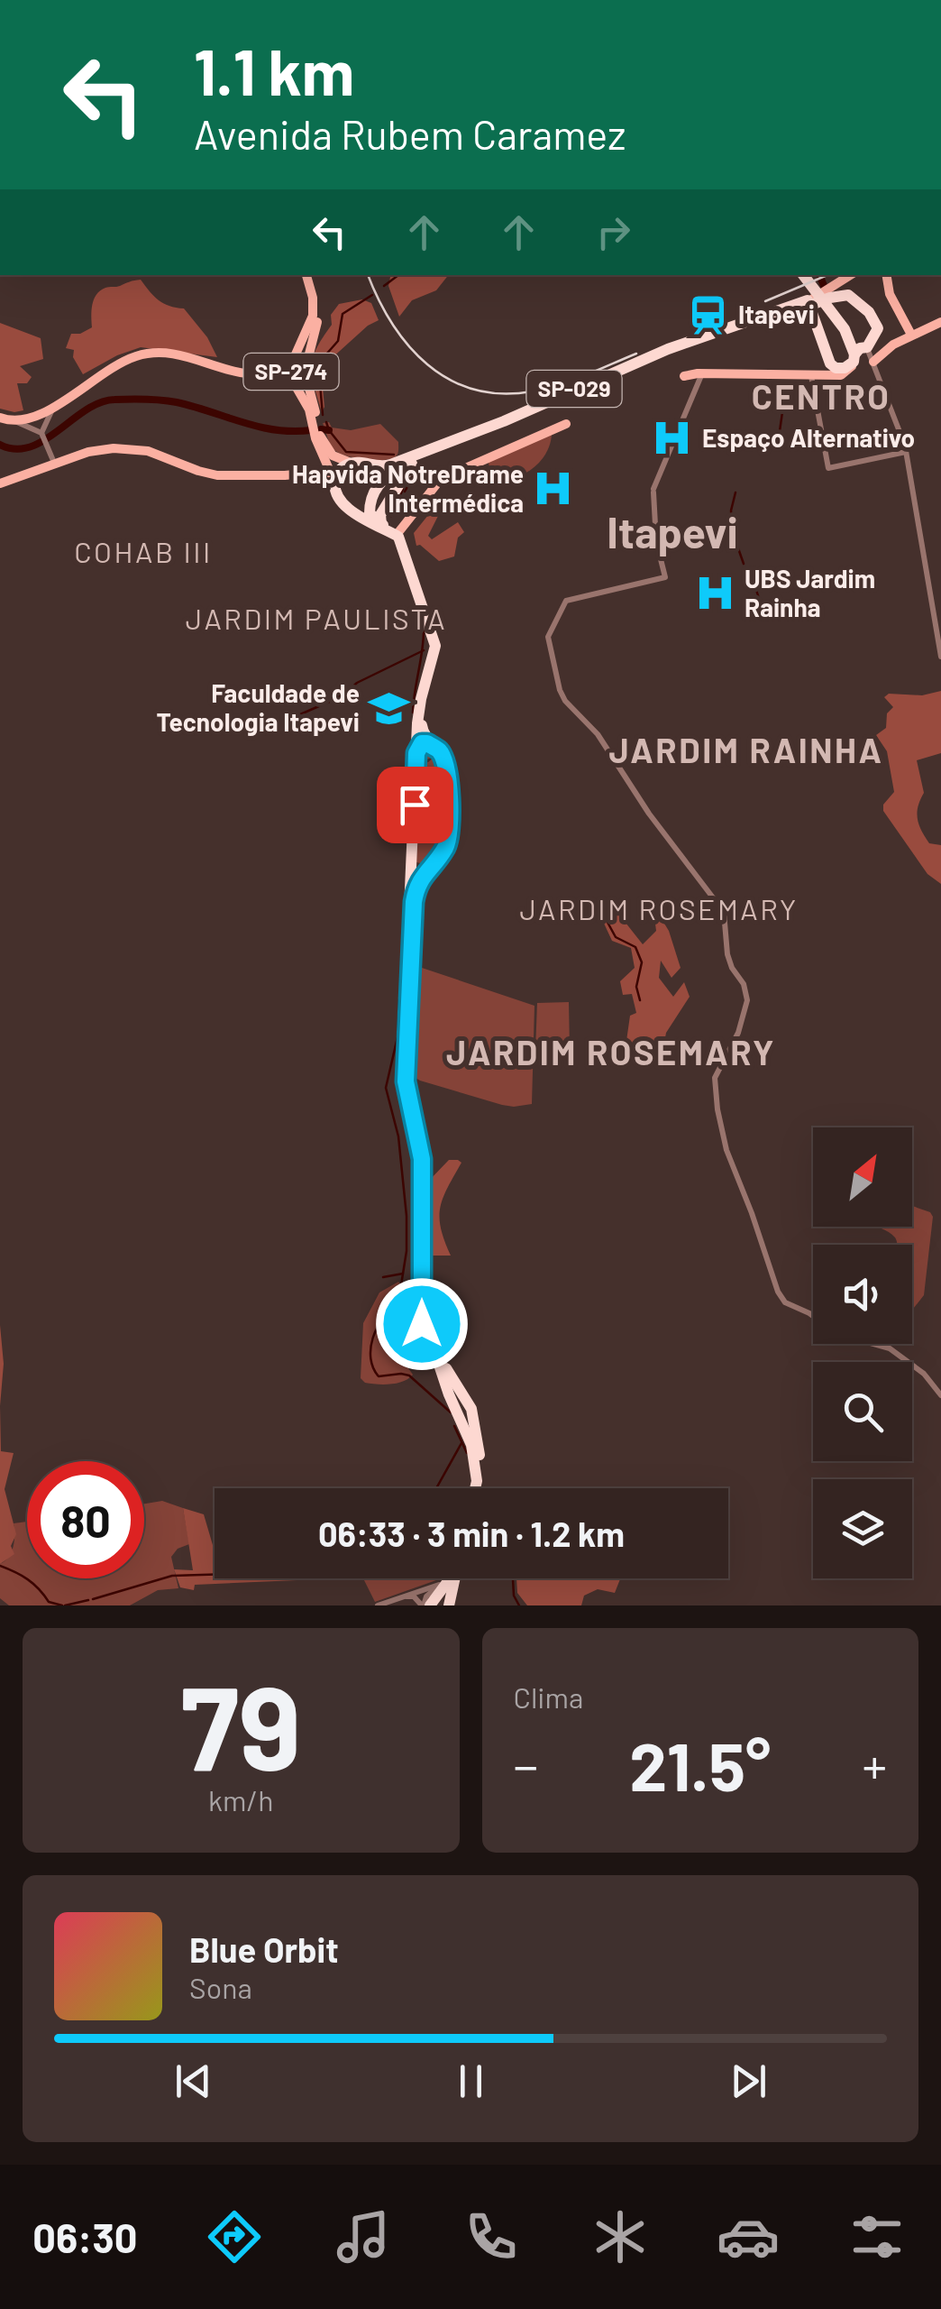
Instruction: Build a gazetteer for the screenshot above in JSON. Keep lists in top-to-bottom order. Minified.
{"streets":{"highway":["SP-029"],"main road":["SP-274"]},"crossings":[["SP-274","SP-029"]],"districts":["CENTRO","Itapevi","COHAB III","JARDIM PAULISTA","JARDIM RAINHA","JARDIM ROSEMARY","JARDIM ROSEMARY"],"places":{"station":["Itapevi"],"hospital":["Espaço Alternativo","Hapvida NotreDrame Intermédica","UBS Jardim Rainha"],"school or university":["Faculdade de Tecnologia Itapevi"]},"north":"top right","page":{"turn":["1.1 km","Avenida Rubem Caramez"],"limit":"80","trip":"06:33 · 3 min · 1.2 km","tile":[["79","km/h"],"Clima"],"heat":["−","21.5°","+"],"song":["Blue Orbit","Sona"],"tabs":"06:30"}}
